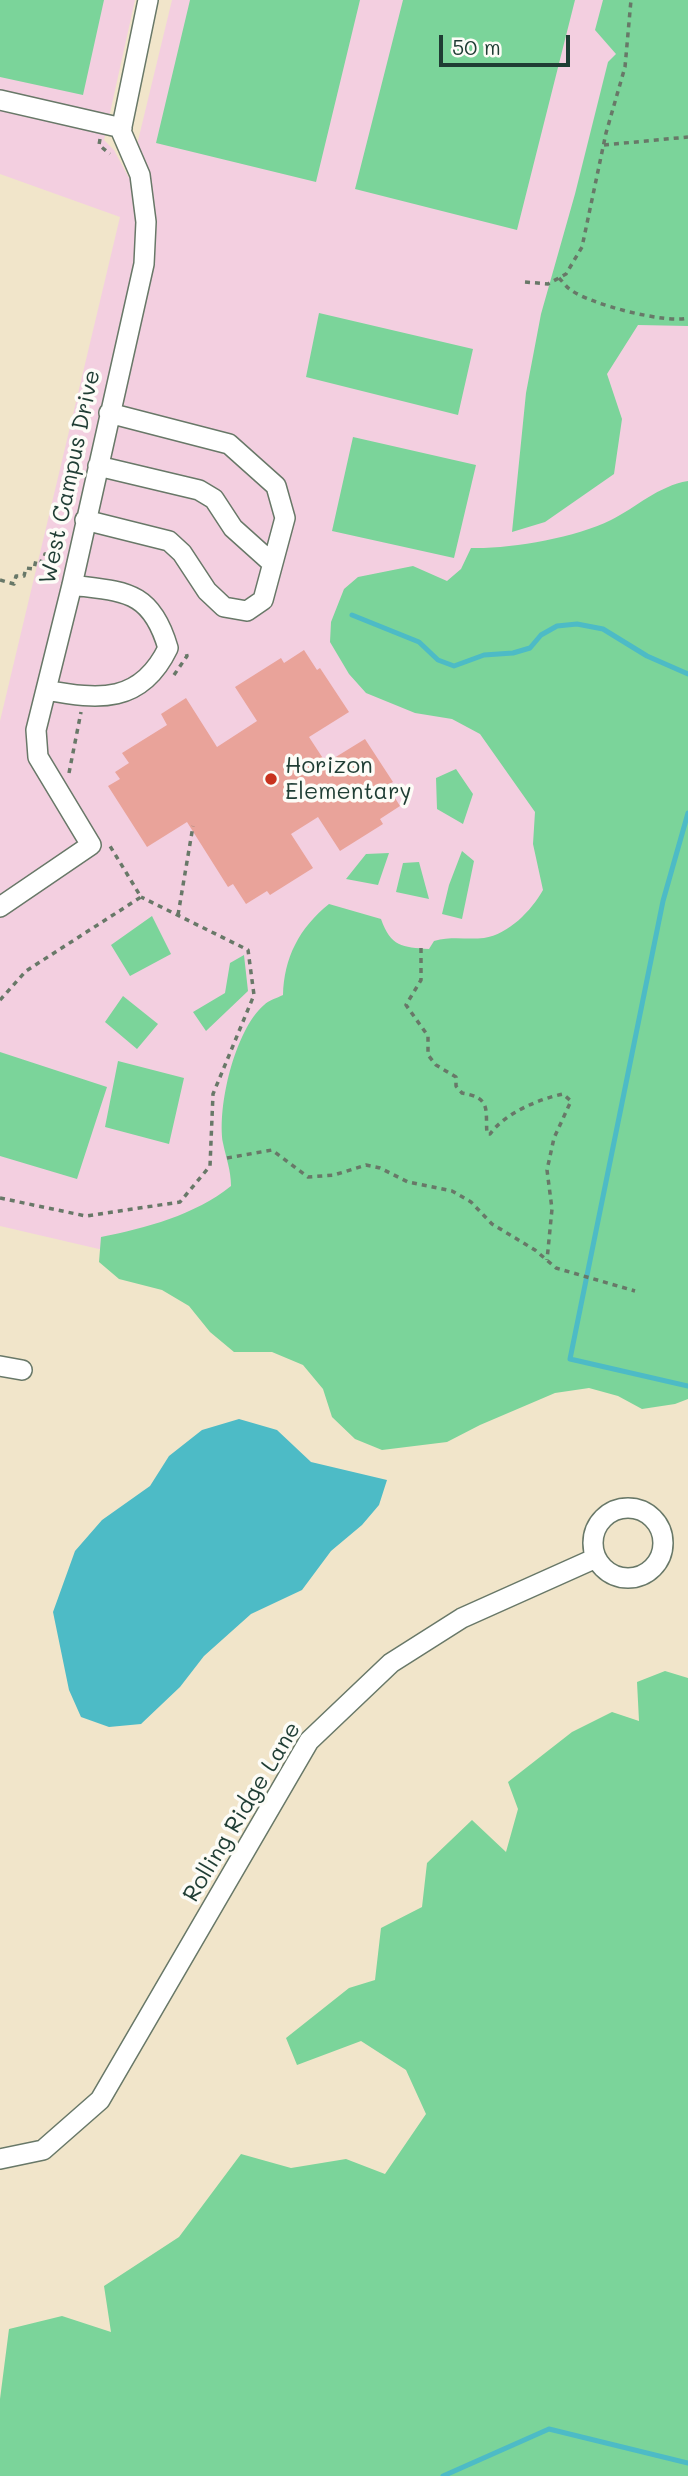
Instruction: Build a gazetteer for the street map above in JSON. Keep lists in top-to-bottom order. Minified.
{"streets":{"street":["West Campus Drive","Rolling Ridge Lane"]},"places":["Horizon Elementary"],"scale_bar":"50 m"}
